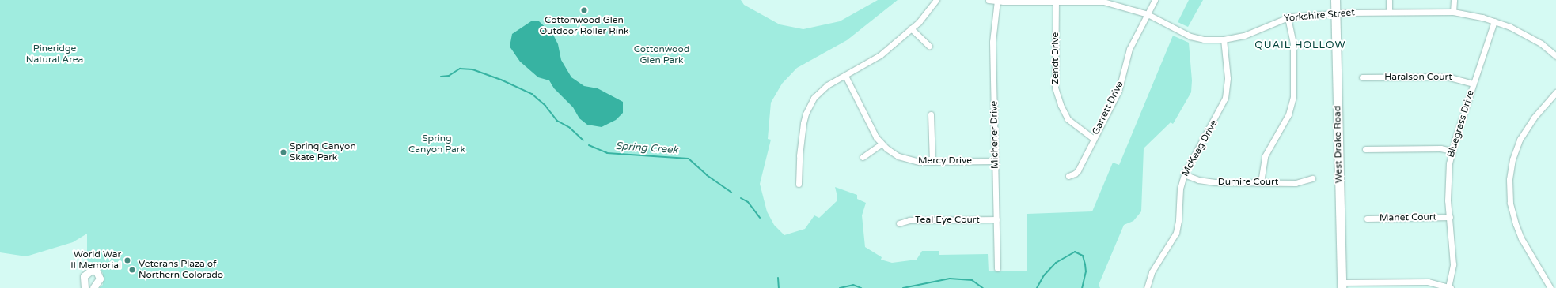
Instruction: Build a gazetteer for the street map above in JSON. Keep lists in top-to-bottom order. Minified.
{"streets":{"main road":["West Drake Road"],"street":["Yorkshire Street","Zendt Drive","Haralson Court","Garrett Drive","Bluegrass Drive","Michener Drive","McKeag Drive","Mercy Drive","Dumire Court","Manet Court","Teal Eye Court"]},"crossings":[["Yorkshire Street","Zendt Drive"],["Yorkshire Street","Garrett Drive"],["Yorkshire Street","Bluegrass Drive"],["Yorkshire Street","Michener Drive"],["Yorkshire Street","West Drake Road"],["Yorkshire Street","McKeag Drive"],["Zendt Drive","Garrett Drive"],["Haralson Court","Bluegrass Drive"],["Bluegrass Drive","Manet Court"],["Michener Drive","Mercy Drive"],["Michener Drive","Teal Eye Court"],["McKeag Drive","Dumire Court"]],"districts":["QUAIL HOLLOW"],"water":["Spring Creek"],"parks":["Pineridge Natural Area","Cottonwood Glen Park","Spring Canyon Park"],"places":["Cottonwood Glen Outdoor Roller Rink","Spring Canyon Skate Park","World War II Memorial","Veterans Plaza of Northern Colorado"]}
